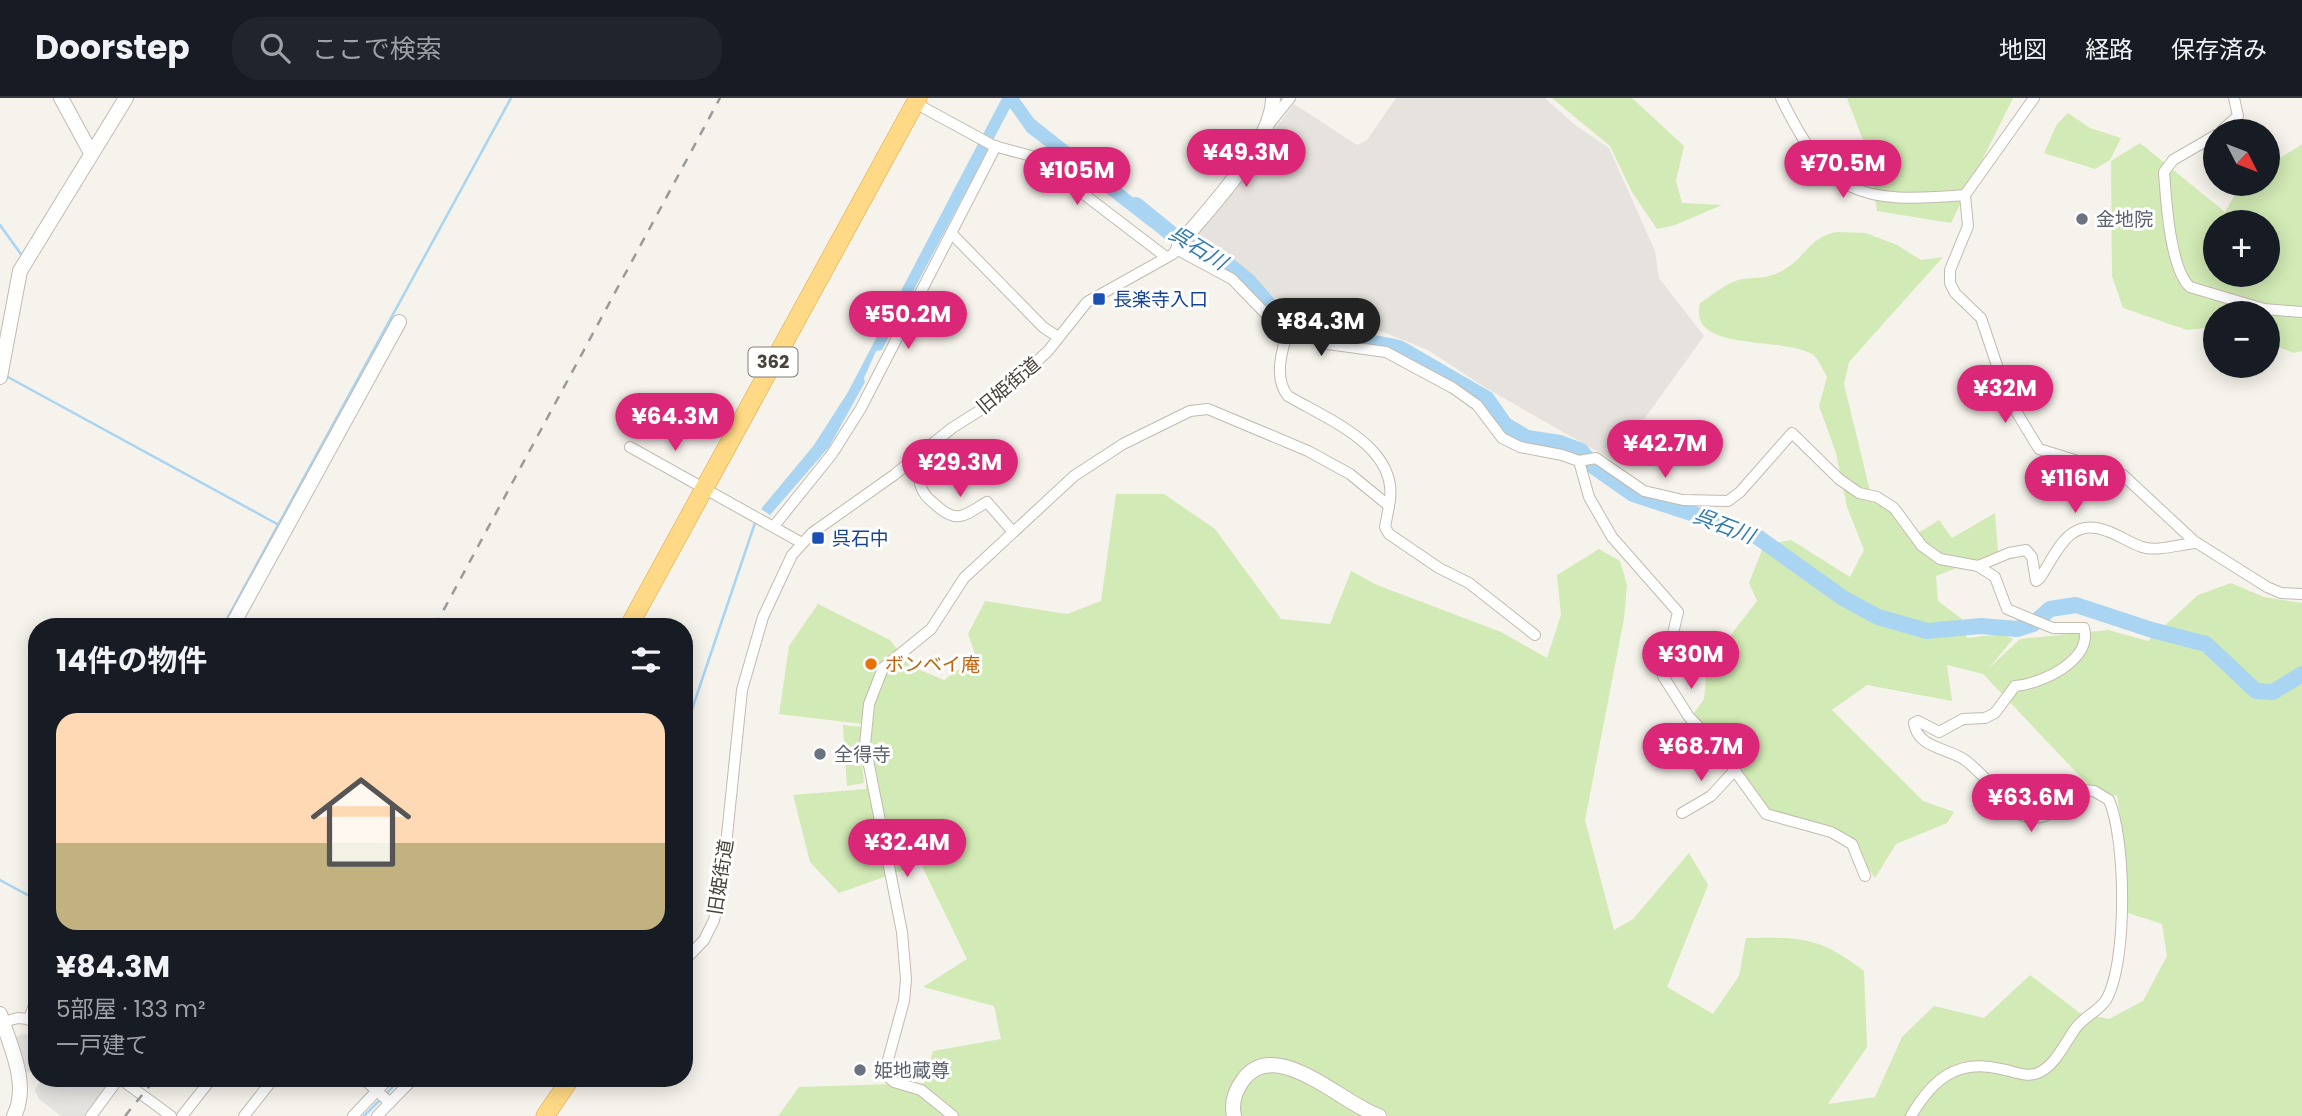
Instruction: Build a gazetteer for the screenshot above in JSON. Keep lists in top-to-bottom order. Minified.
{"streets":{"highway":["362"],"street":["旧姫街道"]},"water":["呉石川"],"places":{"other":["金地院","ボンベイ庵","全得寺","姫地蔵尊"],"transit":["長楽寺入口","呉石中"]},"north":"bottom right","page":{"header":"Doorstep","search":"ここで検索","nav":["地図","経路","保存済み"],"map_buttons":["+","−"],"price":["¥49.3M","¥70.5M","¥105M","¥50.2M","¥84.3M","¥32M","¥64.3M","¥42.7M","¥29.3M","¥116M","¥30M","¥68.7M","¥63.6M","¥32.4M"],"heading":"14件の物件","list":[{"name":"¥84.3M","note":"5部屋 · 133 m² · 一戸建て"}]}}
